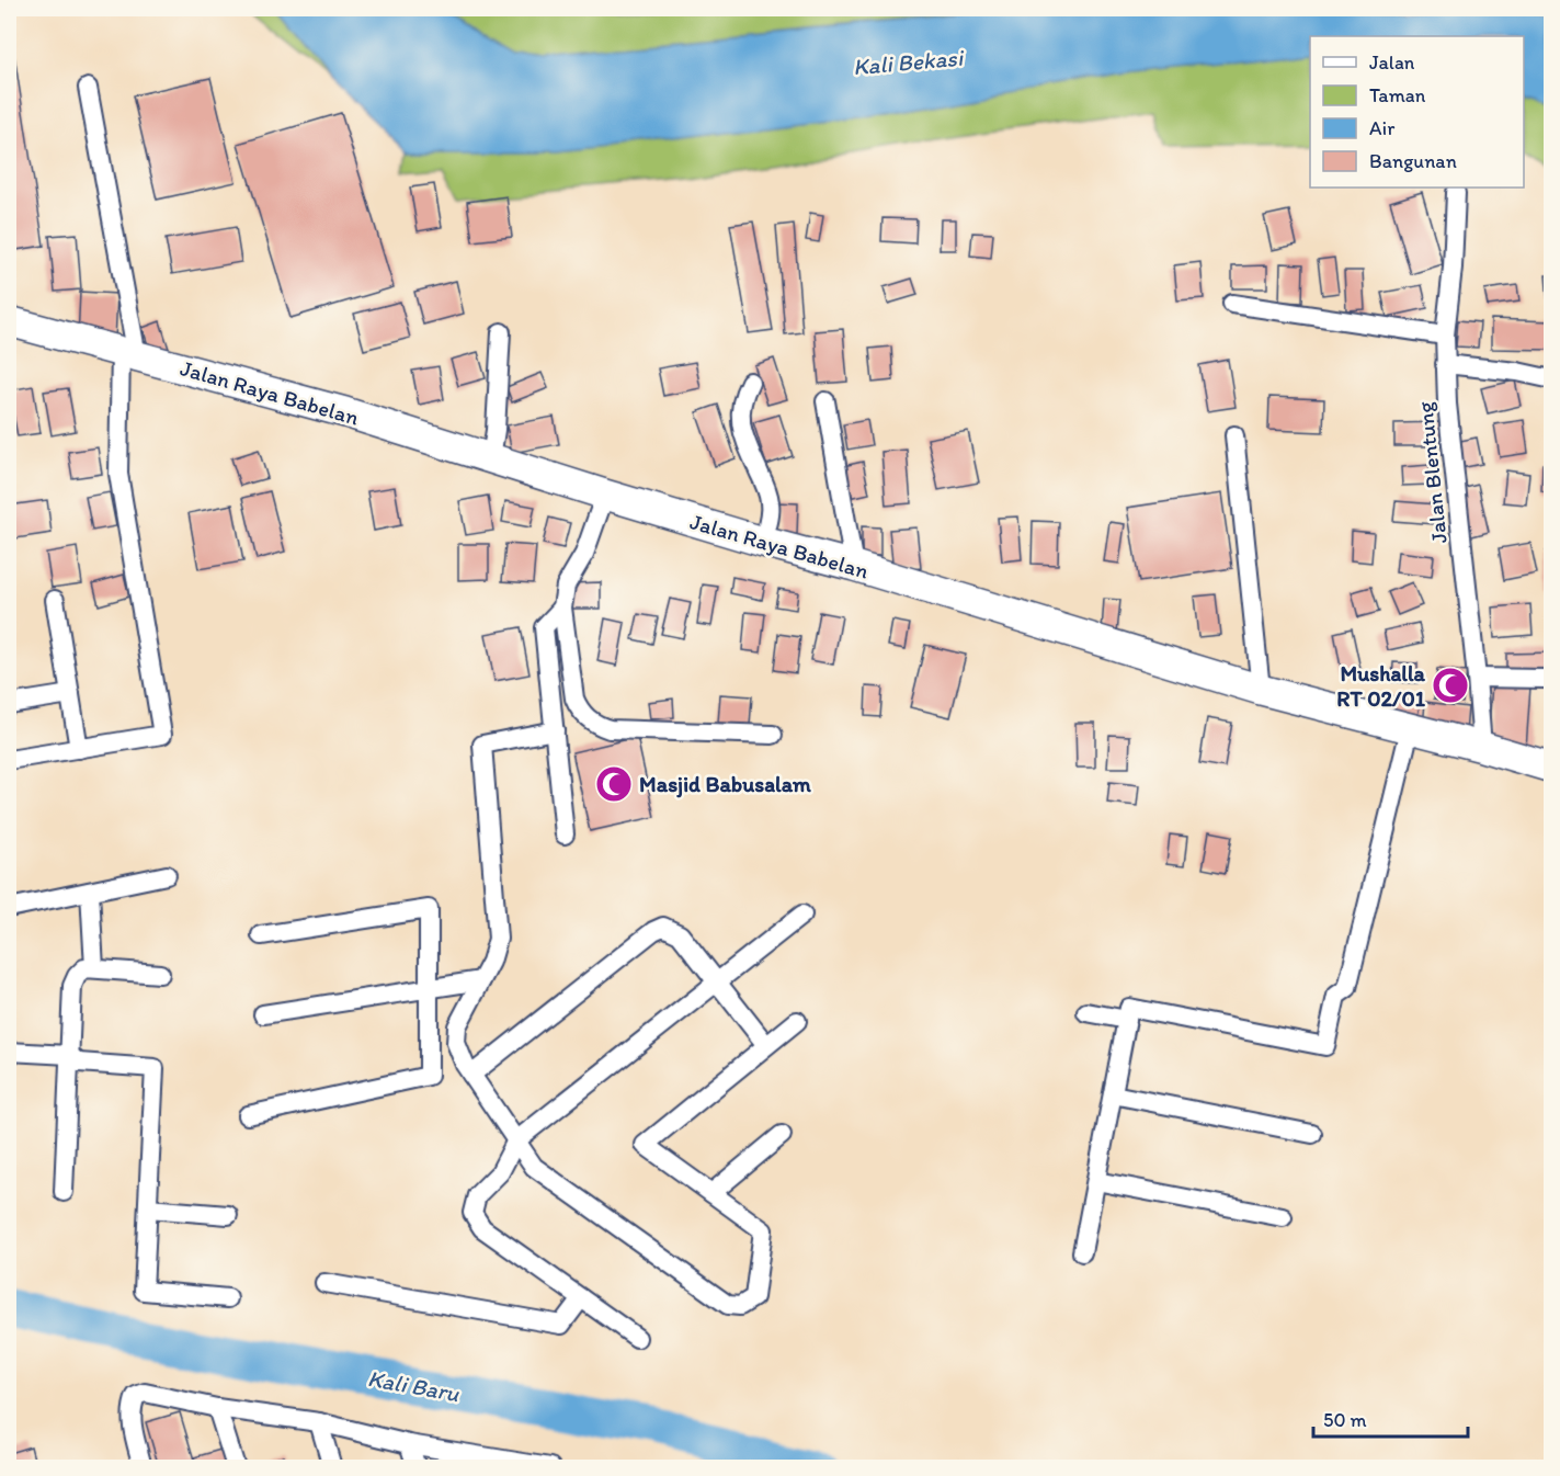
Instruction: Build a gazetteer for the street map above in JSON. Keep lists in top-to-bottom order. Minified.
{"streets":{"main road":["Jalan Raya Babelan"],"street":["Jalan Blentung"]},"crossings":[["Jalan Raya Babelan","Jalan Blentung"]],"water":["Kali Bekasi","Kali Baru"],"places":{"mosque":["Mushalla RT 02/01","Masjid Babusalam"]},"legend":["Jalan","Taman","Air","Bangunan"],"scale_bar":"50 m"}
